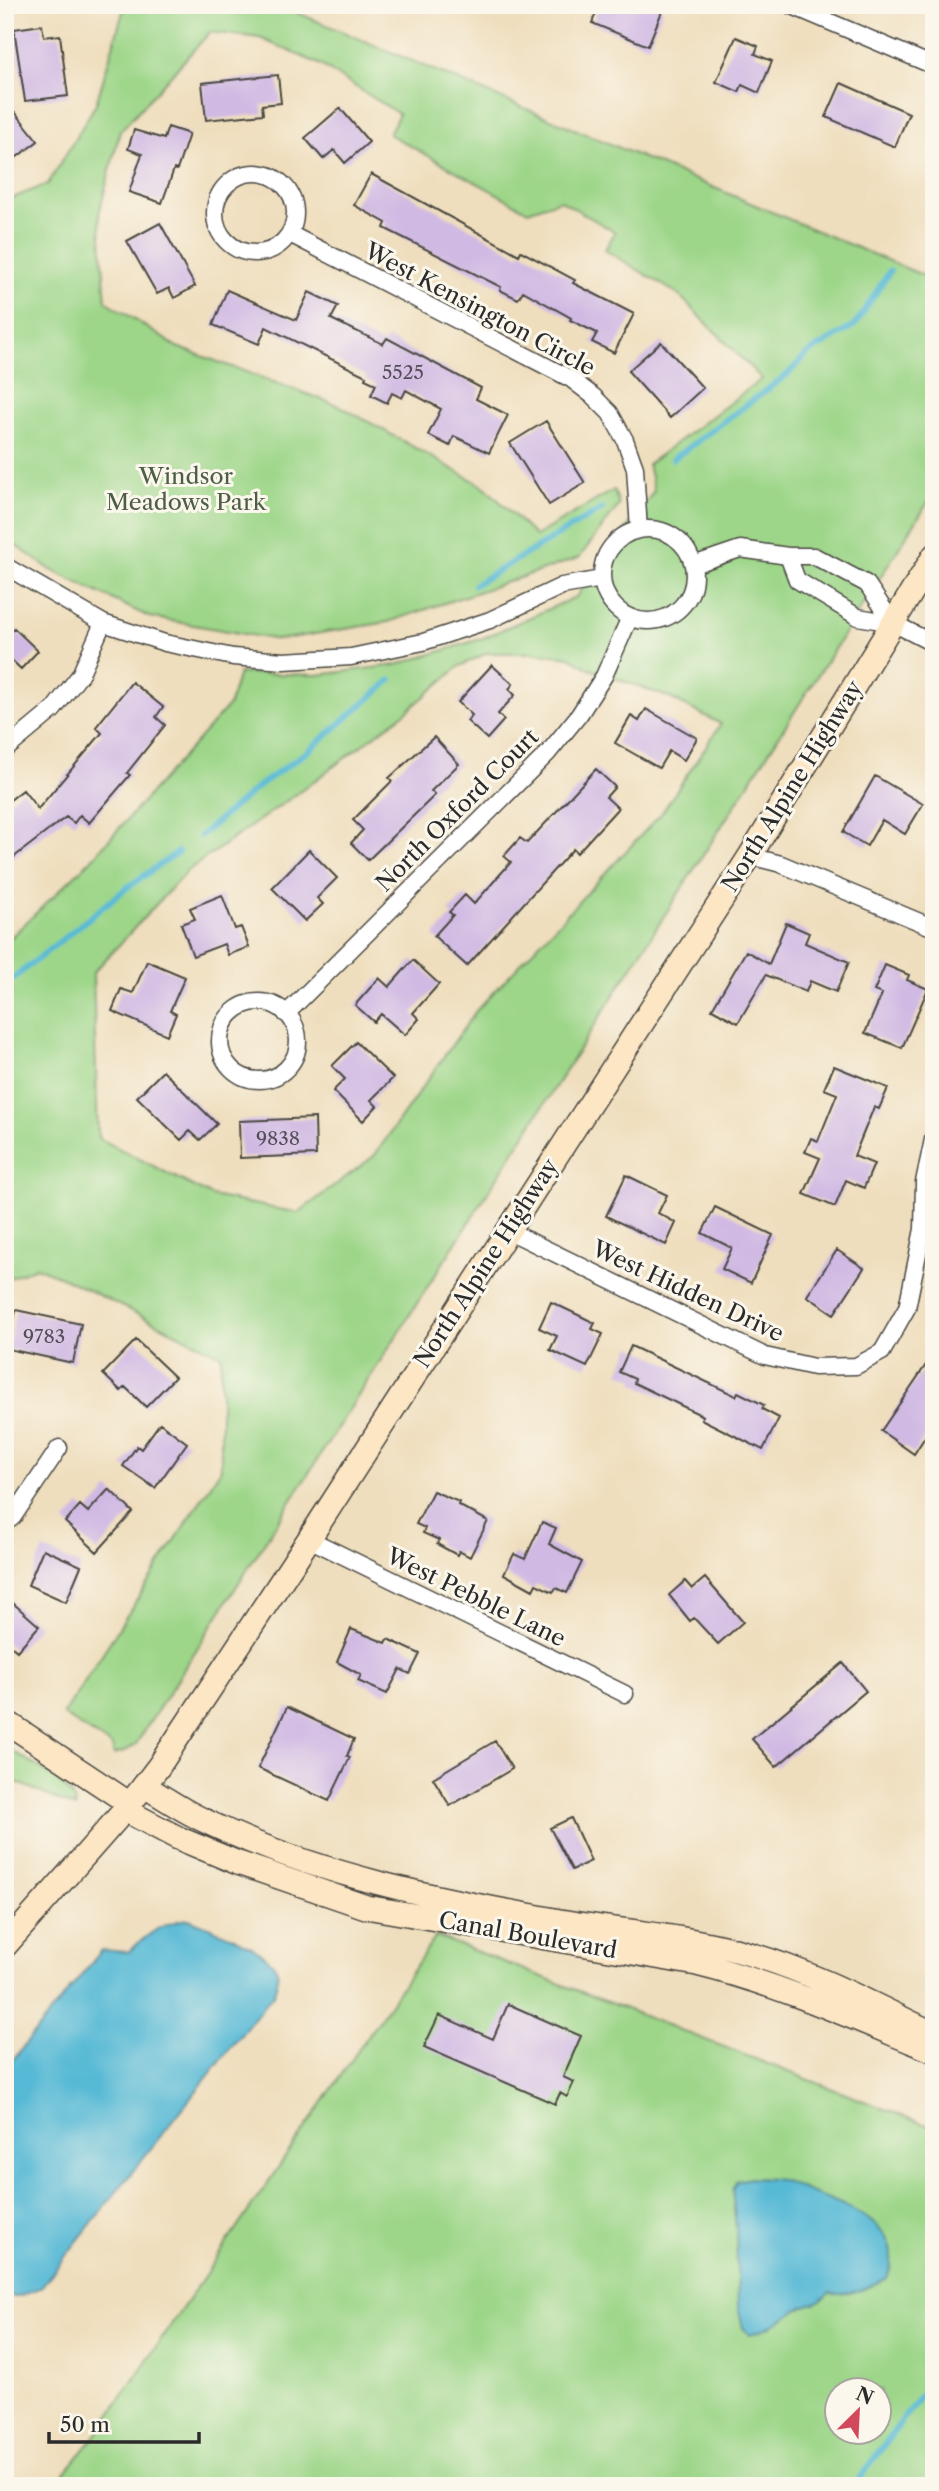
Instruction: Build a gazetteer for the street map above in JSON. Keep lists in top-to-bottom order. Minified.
{"streets":{"main road":["North Alpine Highway","Canal Boulevard"],"street":["West Kensington Circle","North Oxford Court","West Hidden Drive","West Pebble Lane"]},"crossings":[["West Kensington Circle","North Oxford Court"],["North Alpine Highway","West Hidden Drive"],["North Alpine Highway","West Pebble Lane"],["North Alpine Highway","Canal Boulevard"]],"parks":["Windsor Meadows Park"],"house_numbers":["5525","9838","9783"],"scale_bar":"50 m","north":"top right"}
